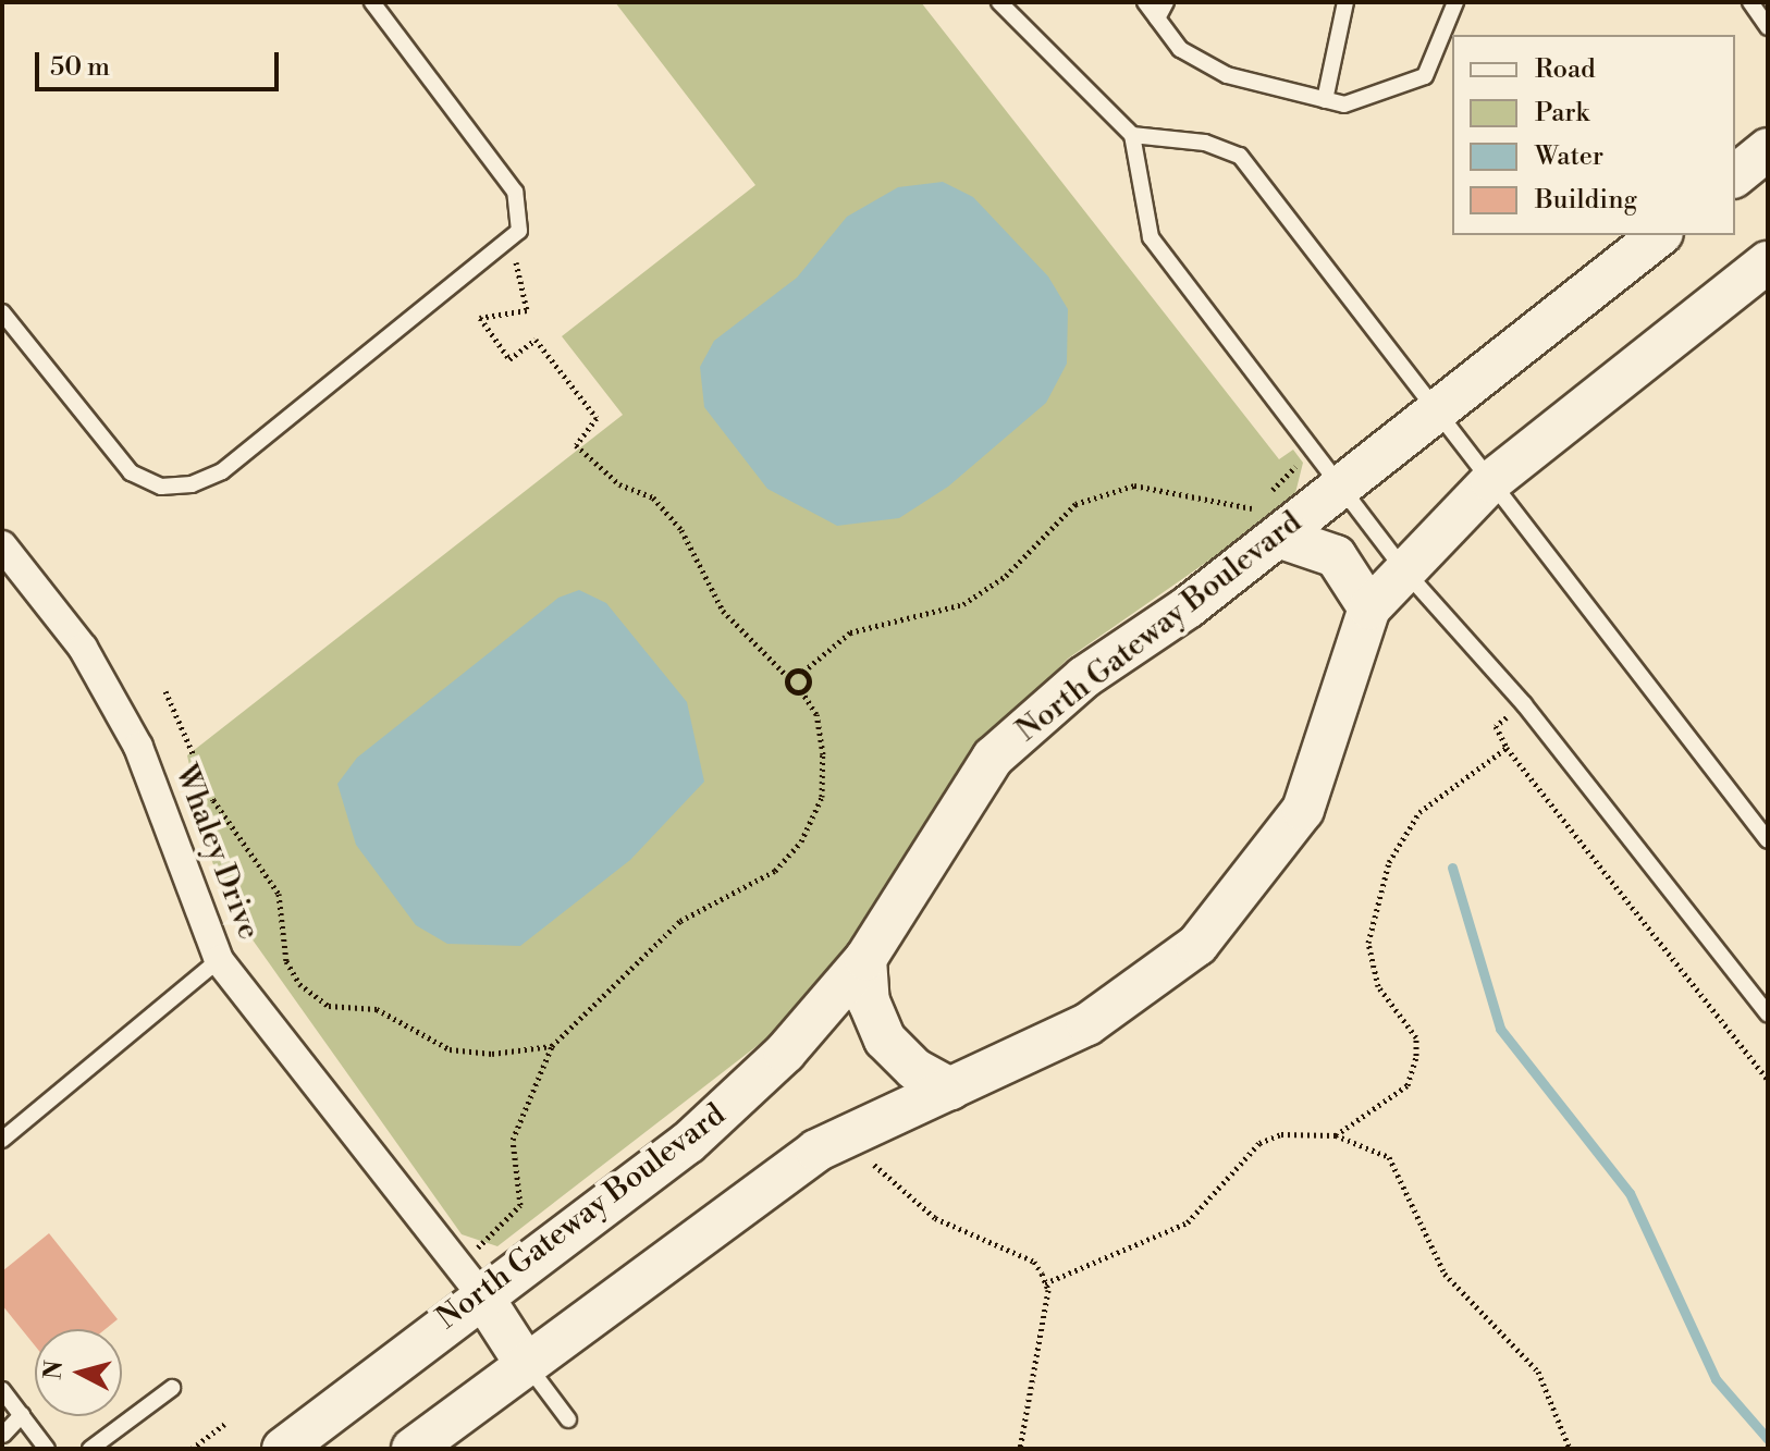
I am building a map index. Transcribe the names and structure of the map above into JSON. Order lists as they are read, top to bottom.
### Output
{
  "streets": {
    "main road": ["North Gateway Boulevard"],
    "street": ["Whaley Drive"]
  },
  "crossings": [
    ["North Gateway Boulevard", "Whaley Drive"]
  ],
  "legend": [
    "Road",
    "Park",
    "Water",
    "Building"
  ],
  "scale_bar": "50 m",
  "north": "left"
}
